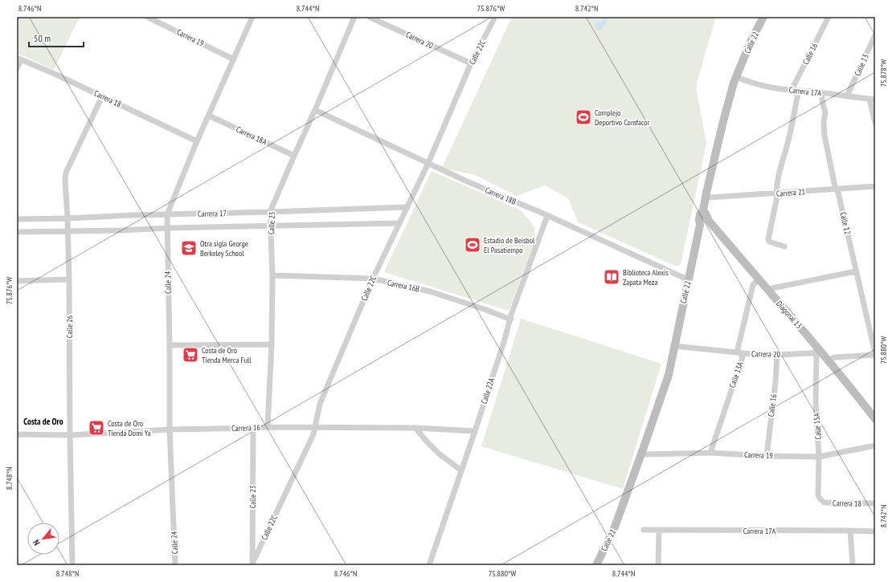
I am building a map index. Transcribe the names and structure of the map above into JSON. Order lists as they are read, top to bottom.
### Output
{
  "streets": {
    "street": [
      "Carrera 19",
      "Carrera 20",
      "Calle 22",
      "Calle 22C",
      "Calle 16",
      "Calle 13",
      "Carrera 17A",
      "Carrera 18",
      "Carrera 18A",
      "Carrera 21",
      "Carrera 18B",
      "Carrera 17",
      "Calle 23",
      "Calle 12",
      "Calle 24",
      "Carrera 16B",
      "Diagonal 13",
      "Calle 26",
      "Calle 13A",
      "Calle 22A",
      "Calle 15A",
      "Carrera 16"
    ]
  },
  "crossings": [
    ["Carrera 19", "Calle 22"],
    ["Carrera 19", "Calle 16"],
    ["Carrera 19", "Calle 24"],
    ["Carrera 19", "Calle 13A"],
    ["Carrera 19", "Calle 15A"],
    ["Carrera 20", "Calle 22"],
    ["Carrera 20", "Calle 22C"],
    ["Carrera 20", "Calle 16"],
    ["Carrera 20", "Diagonal 13"],
    ["Carrera 20", "Calle 13A"],
    ["Carrera 20", "Calle 15A"],
    ["Calle 22", "Carrera 17A"],
    ["Calle 22", "Carrera 21"],
    ["Calle 22", "Carrera 18B"],
    ["Calle 22", "Diagonal 13"],
    ["Calle 22C", "Carrera 18B"],
    ["Calle 22C", "Carrera 17"],
    ["Calle 22C", "Calle 23"],
    ["Calle 22C", "Carrera 16B"],
    ["Calle 22C", "Carrera 16"],
    ["Calle 16", "Carrera 17A"],
    ["Calle 13", "Carrera 17A"],
    ["Carrera 17A", "Calle 12"],
    ["Carrera 18", "Calle 24"],
    ["Carrera 18", "Calle 26"],
    ["Carrera 18", "Calle 15A"],
    ["Carrera 18A", "Calle 23"],
    ["Carrera 18A", "Calle 24"],
    ["Carrera 21", "Calle 12"],
    ["Carrera 18B", "Calle 23"],
    ["Carrera 18B", "Calle 22A"],
    ["Carrera 17", "Calle 23"],
    ["Carrera 17", "Calle 24"],
    ["Carrera 17", "Calle 26"],
    ["Calle 23", "Carrera 16B"],
    ["Calle 23", "Carrera 16"],
    ["Calle 24", "Carrera 16"],
    ["Carrera 16B", "Calle 22A"],
    ["Diagonal 13", "Calle 13A"],
    ["Diagonal 13", "Calle 15A"],
    ["Calle 26", "Carrera 16"],
    ["Calle 22A", "Carrera 16"]
  ],
  "districts": ["Costa de Oro"],
  "places": {
    "sports": ["Complejo Deportivo Comfacor", "Estadio de Beisbol El Pasatiempo"],
    "school or university": ["Otra sigla George Berkeley School"],
    "library": ["Biblioteca Alexis Zapata Meza"],
    "supermarket": ["Costa de Oro Tienda Merca Full", "Costa de Oro Tienda Domi Ya"]
  },
  "scale_bar": "50 m",
  "north": "bottom left",
  "coordinates": [
    "8.746°N",
    "8.744°N",
    "75.876°W",
    "8.742°N",
    "75.878°W",
    "75.880°W",
    "8.748°N"
  ]
}
